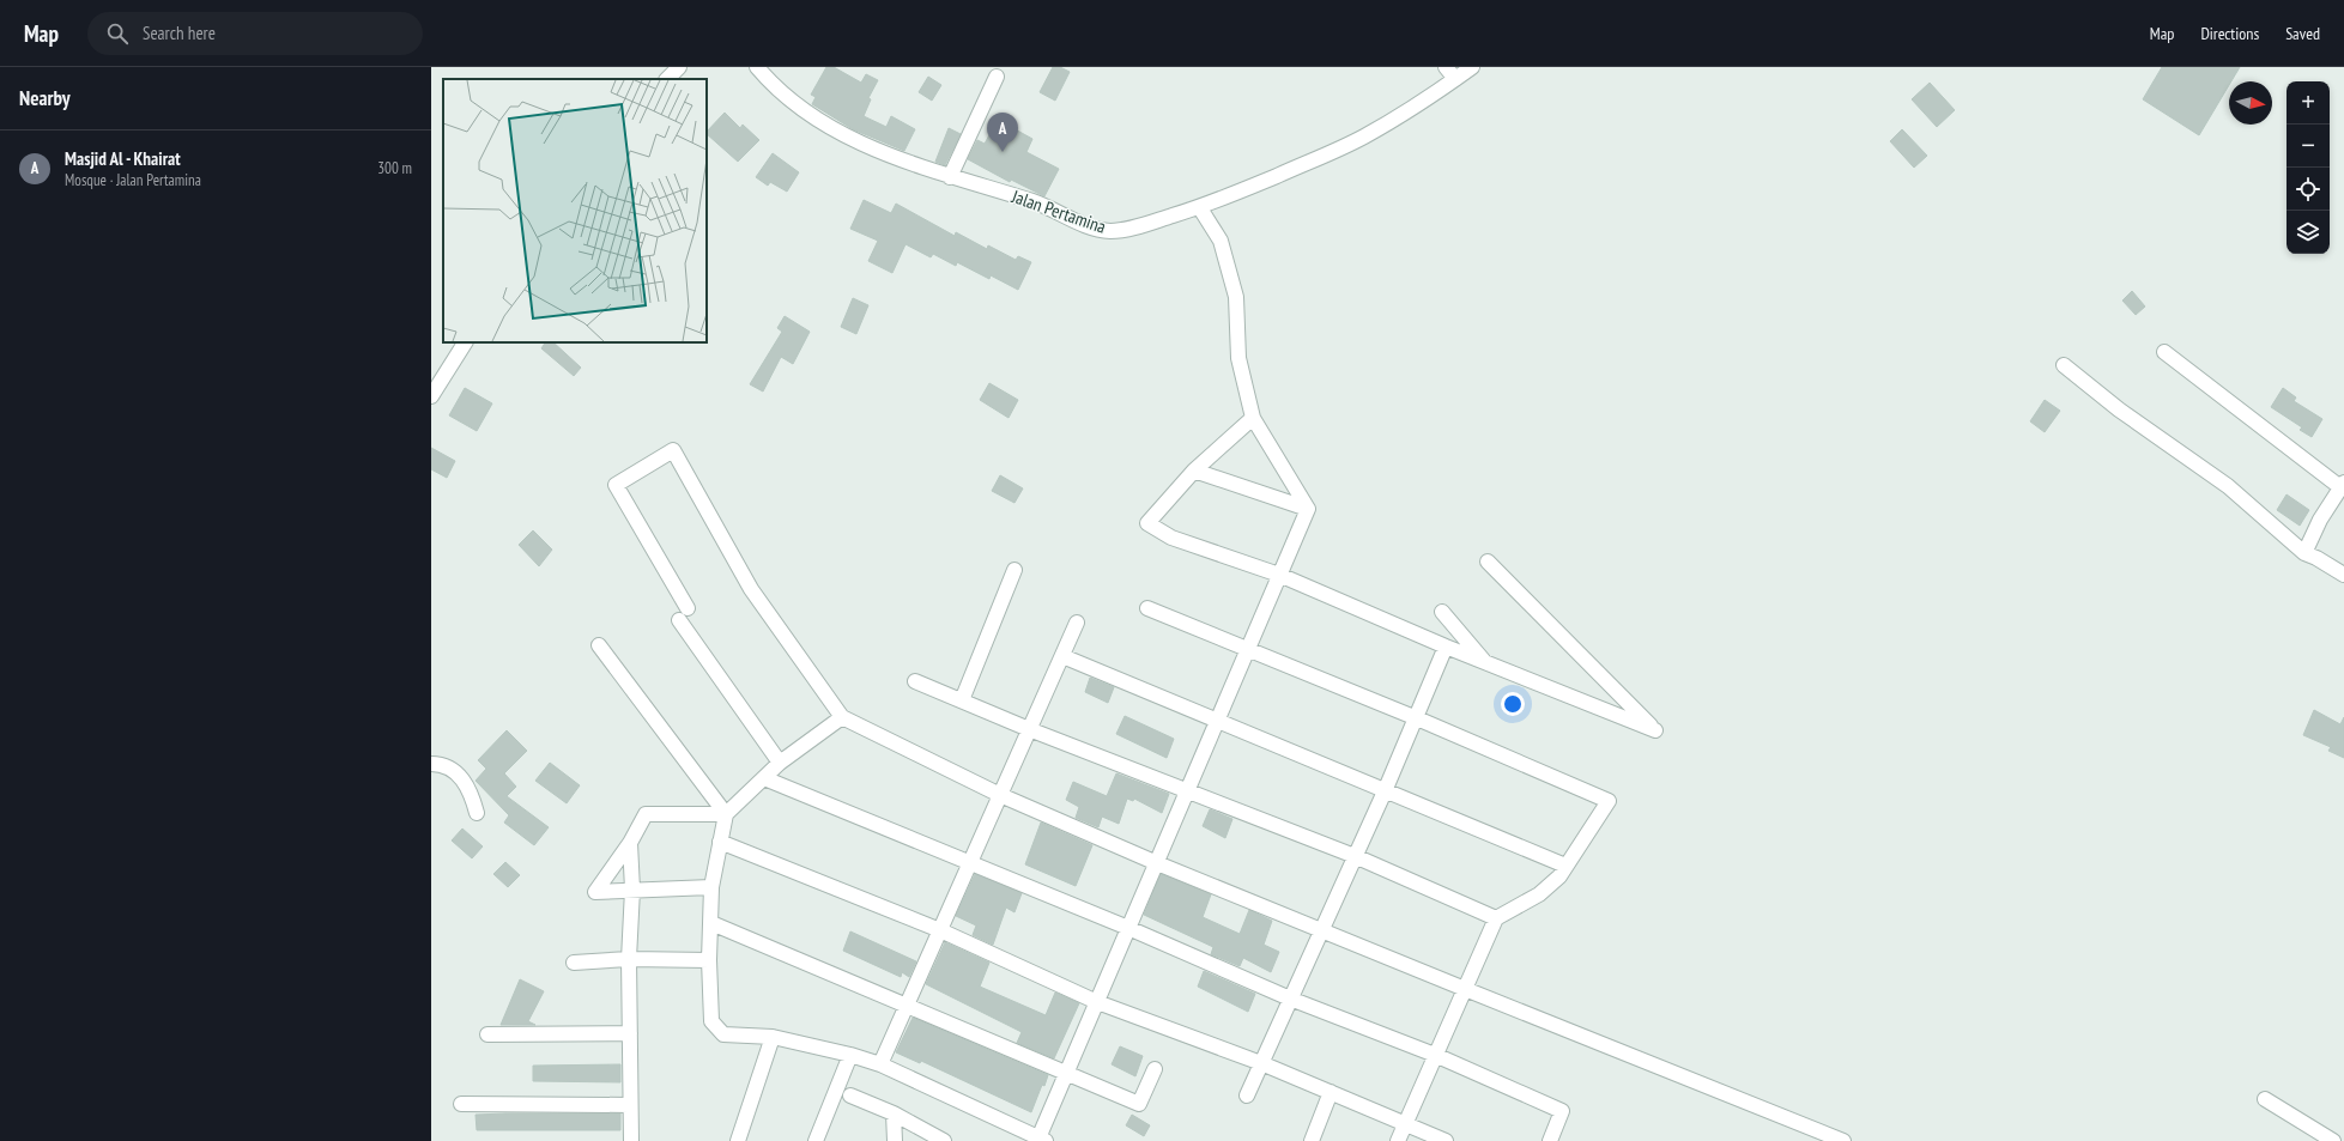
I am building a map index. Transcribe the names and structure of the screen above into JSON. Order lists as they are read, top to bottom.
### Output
{
  "streets": {
    "street": ["Jalan Pertamina"]
  },
  "north": "right",
  "page": {
    "header": "Map",
    "search": "Search here",
    "nav": ["Map", "Directions", "Saved"],
    "heading": "Nearby",
    "map_buttons": ["+", "−"],
    "pins": "A",
    "list": [
      {
        "mark": "A",
        "name": "Masjid Al - Khairat",
        "note": "Mosque · Jalan Pertamina",
        "value": "300 m"
      }
    ]
  }
}
